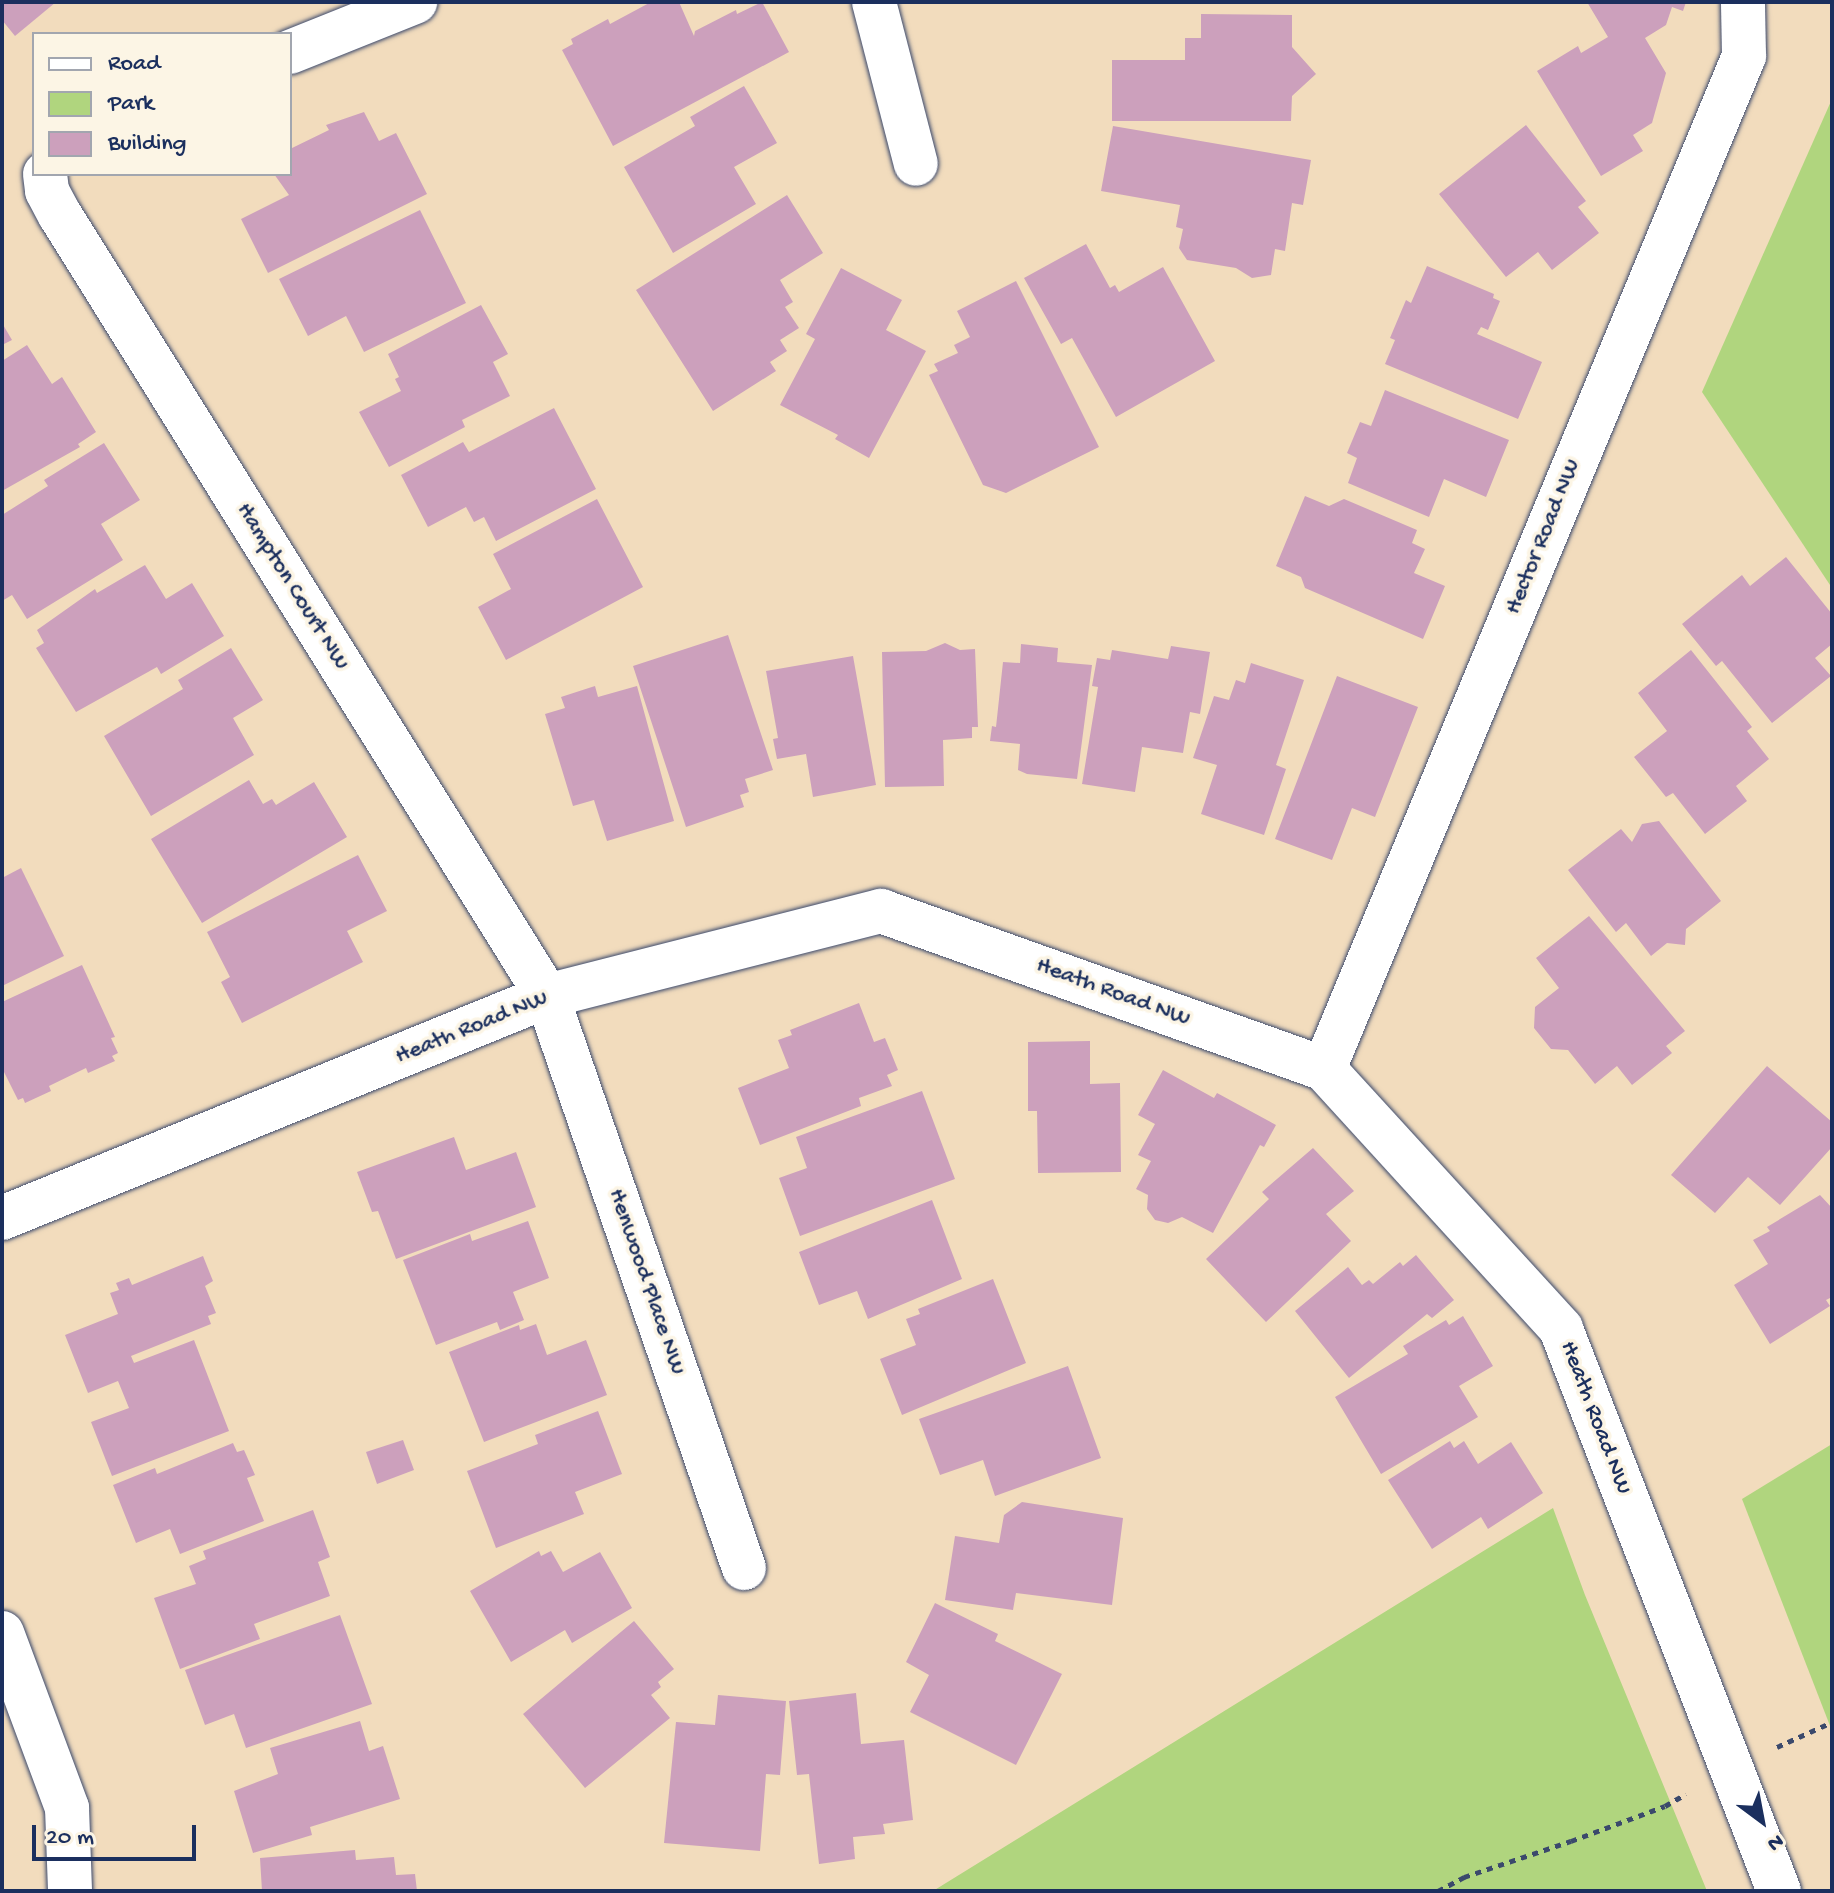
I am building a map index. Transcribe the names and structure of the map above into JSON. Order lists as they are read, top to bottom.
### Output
{
  "streets": {
    "street": [
      "Hector Road NW",
      "Hampton Court NW",
      "Heath Road NW",
      "Henwood Place NW"
    ]
  },
  "crossings": [
    ["Hector Road NW", "Heath Road NW"],
    ["Hampton Court NW", "Heath Road NW"],
    ["Hampton Court NW", "Henwood Place NW"],
    ["Heath Road NW", "Henwood Place NW"]
  ],
  "legend": ["Road", "Park", "Building"],
  "scale_bar": "20 m",
  "north": "bottom right"
}
